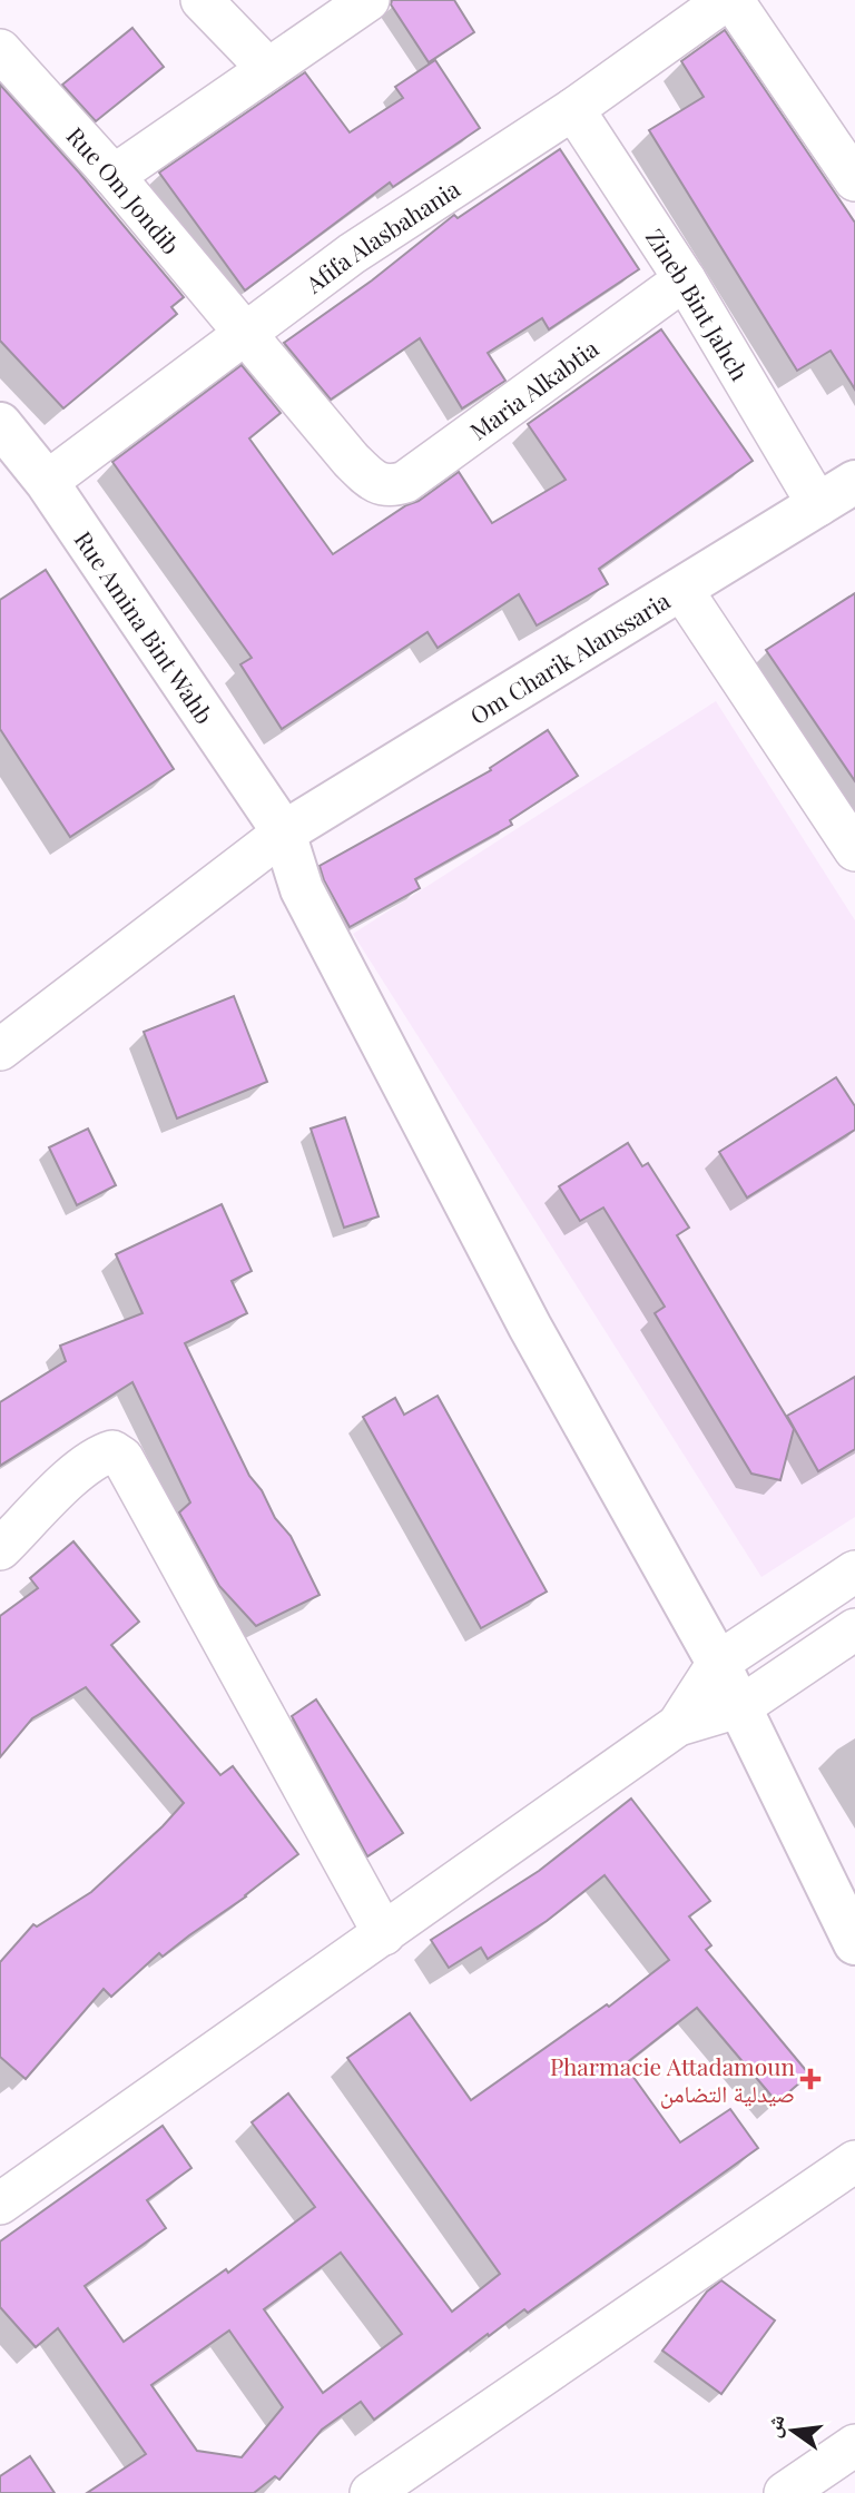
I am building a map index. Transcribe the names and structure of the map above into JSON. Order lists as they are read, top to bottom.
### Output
{
  "streets": {
    "street": [
      "Rue Om Jondib",
      "Afifa Alasbahania",
      "Zineb Bint Jahch",
      "Maria Alkabtia",
      "Rue Amina Bint Wahb",
      "Om Charik Alanssaria"
    ]
  },
  "crossings": [
    ["Rue Om Jondib", "Afifa Alasbahania"],
    ["Rue Om Jondib", "Maria Alkabtia"],
    ["Afifa Alasbahania", "Zineb Bint Jahch"],
    ["Afifa Alasbahania", "Rue Amina Bint Wahb"],
    ["Zineb Bint Jahch", "Maria Alkabtia"],
    ["Zineb Bint Jahch", "Om Charik Alanssaria"],
    ["Rue Amina Bint Wahb", "Om Charik Alanssaria"]
  ],
  "places": {
    "health": ["Pharmacie Attadamoun صيدلية التضامن"]
  },
  "north": "left"
}
